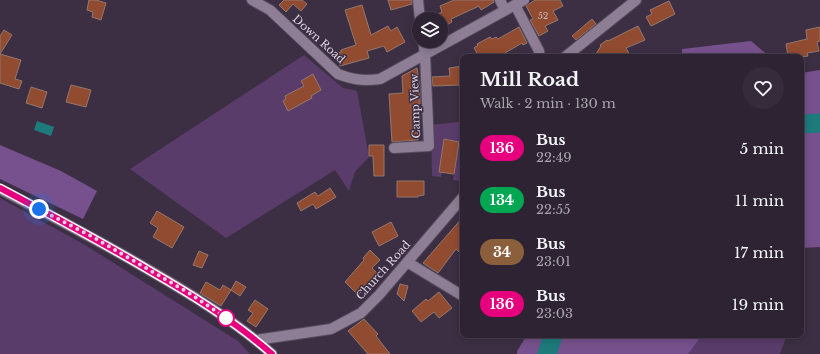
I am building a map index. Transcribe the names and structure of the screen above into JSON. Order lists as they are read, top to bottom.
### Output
{
  "streets": {
    "street": ["Down Road", "Camp View", "Church Road"]
  },
  "crossings": [
    ["Down Road", "Camp View"]
  ],
  "lines": ["bus line 136"],
  "house_numbers": ["52"],
  "page": {
    "heading": ["Mill Road", "Walk · 2 min · 130 m"],
    "list": [
      {
        "mark": "136",
        "name": "Bus",
        "note": "22:49",
        "value": "5 min"
      },
      {
        "mark": "134",
        "name": "Bus",
        "note": "22:55",
        "value": "11 min"
      },
      {
        "mark": "34",
        "name": "Bus",
        "note": "23:01",
        "value": "17 min"
      },
      {
        "mark": "136",
        "name": "Bus",
        "note": "23:03",
        "value": "19 min"
      }
    ]
  }
}
